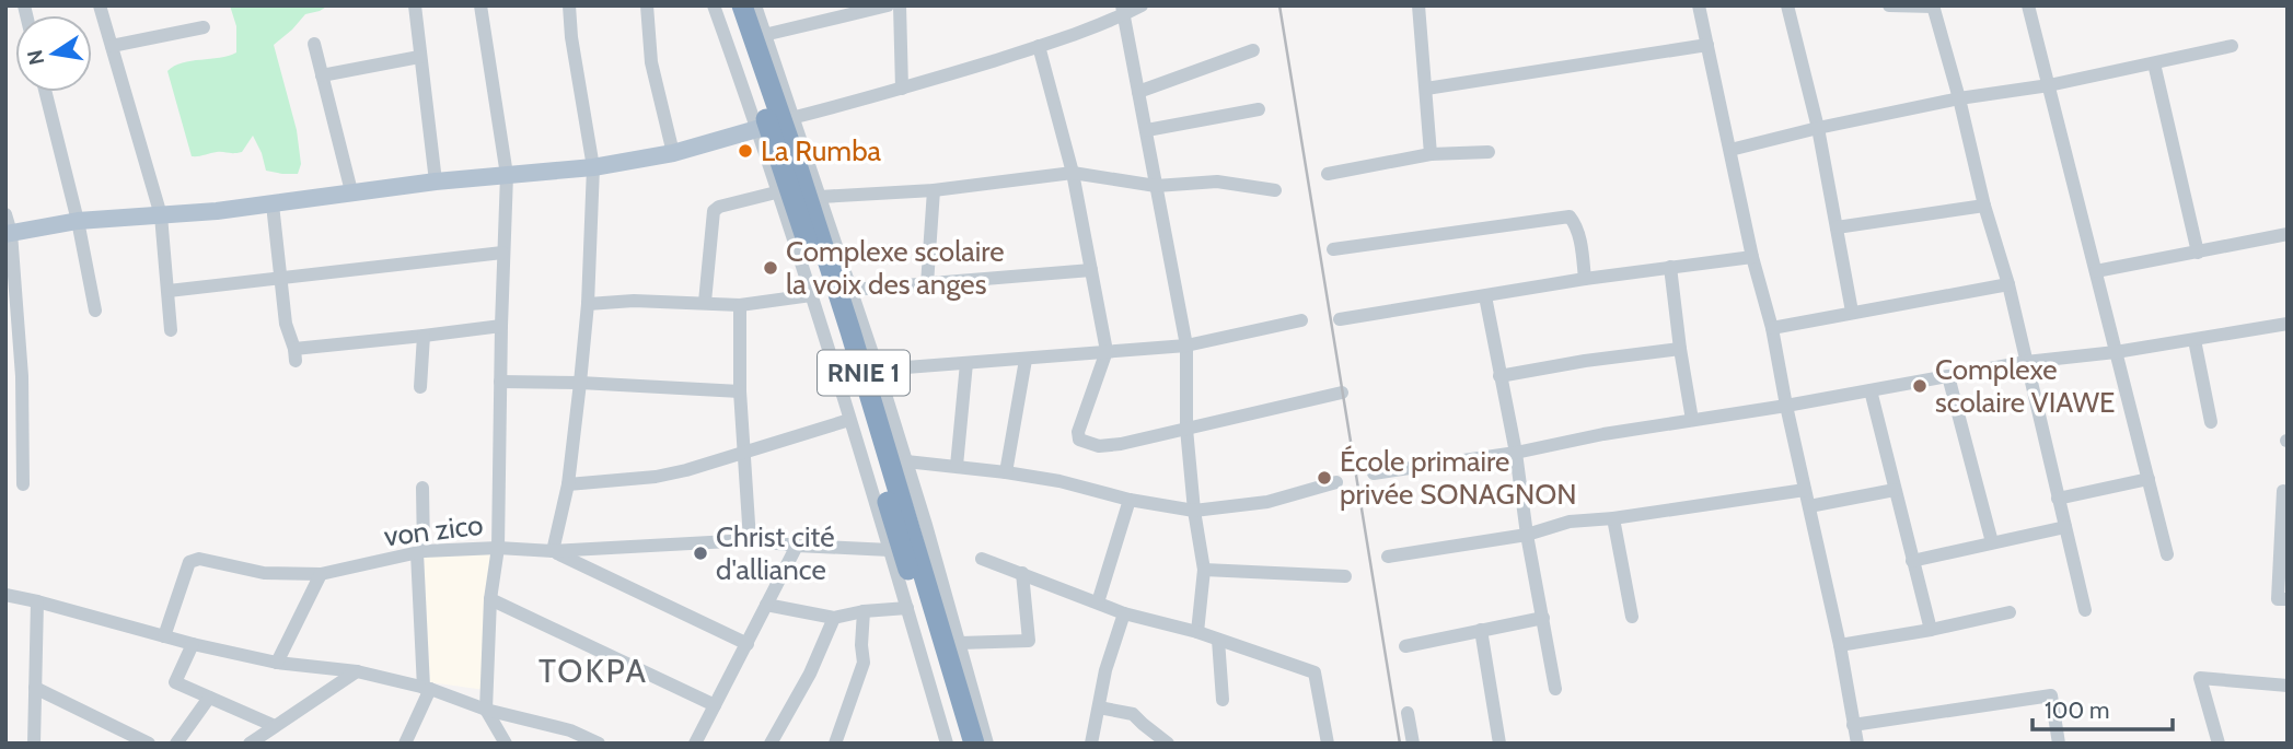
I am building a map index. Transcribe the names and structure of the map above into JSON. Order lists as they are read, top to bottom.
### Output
{
  "streets": {
    "highway": ["RNIE 1"],
    "street": ["von zico"]
  },
  "districts": ["TOKPA"],
  "places": [
    "La Rumba",
    "Complexe scolaire la voix des anges",
    "Complexe scolaire VIAWE",
    "École primaire privée SONAGNON",
    "Christ cité d'alliance"
  ],
  "scale_bar": "100 m",
  "north": "left"
}
